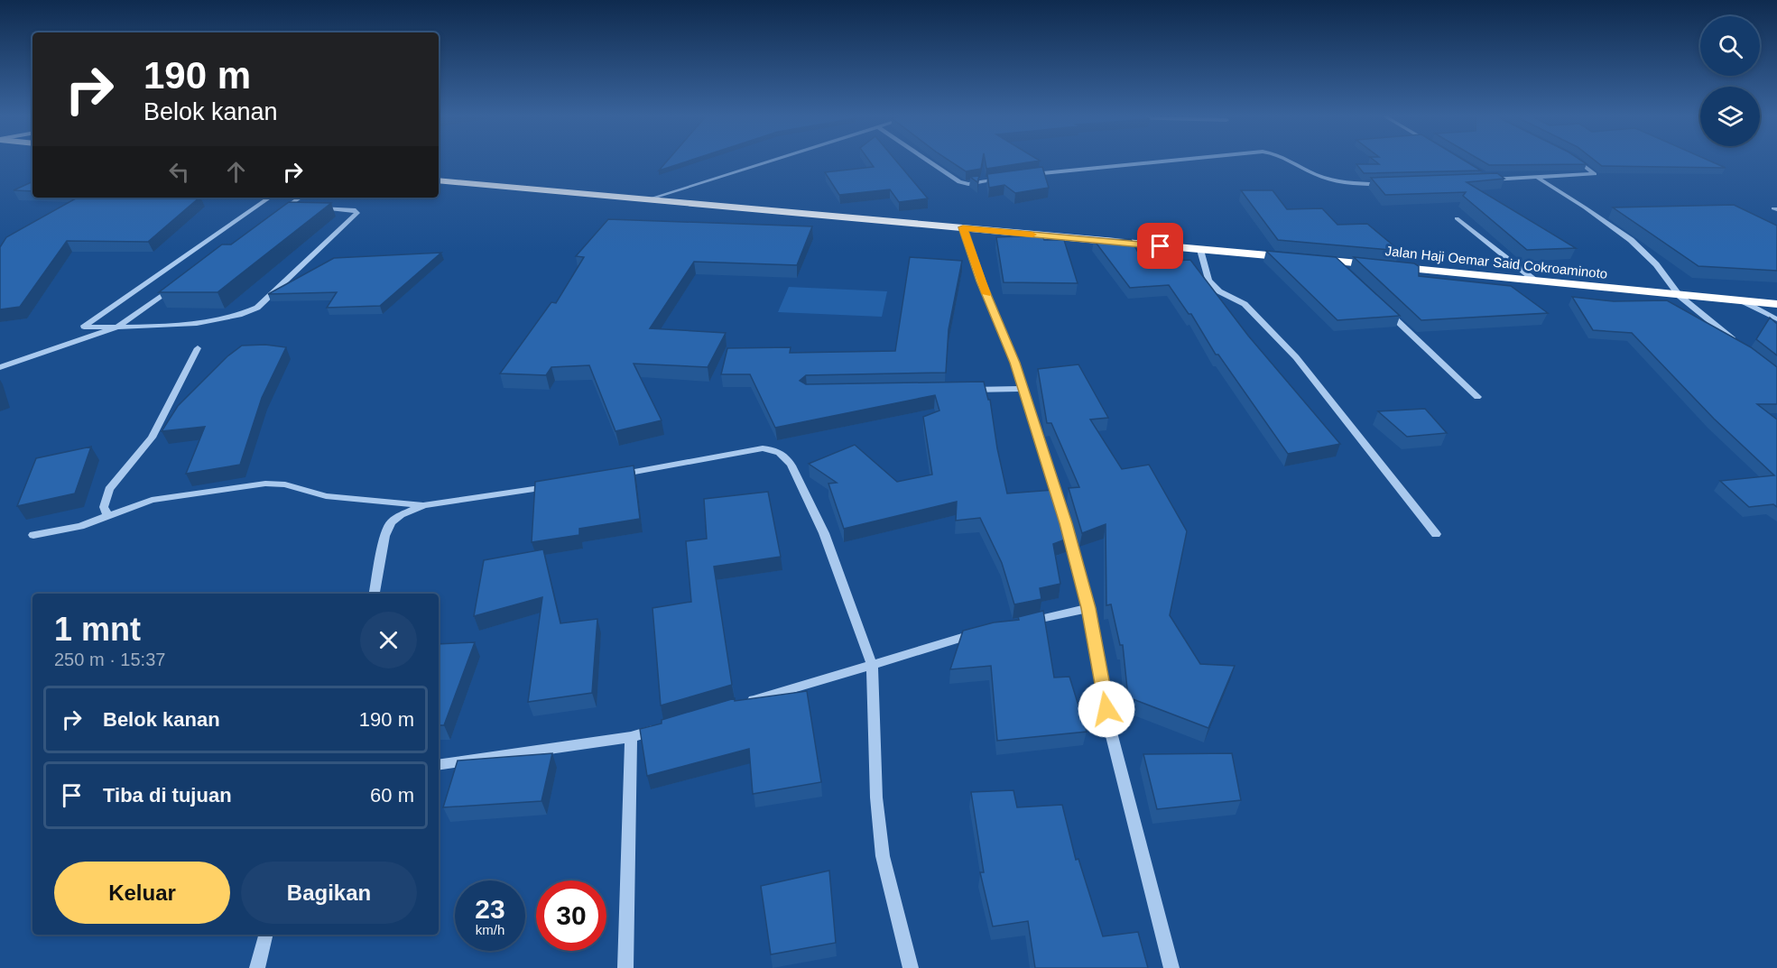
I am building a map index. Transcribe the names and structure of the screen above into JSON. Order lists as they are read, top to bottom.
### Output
{
  "streets": {
    "highway": ["Jalan Haji Oemar Said Cokroaminoto"]
  },
  "page": {
    "turn": ["190 m", "Belok kanan"],
    "heading": ["1 mnt", "250 m · 15:37"],
    "list": [
      {
        "name": "Belok kanan",
        "value": "190 m"
      },
      {
        "name": "Tiba di tujuan",
        "value": "60 m"
      }
    ],
    "buttons": ["Keluar", "Bagikan"],
    "speed": "23 km/h",
    "limit": "30"
  }
}
